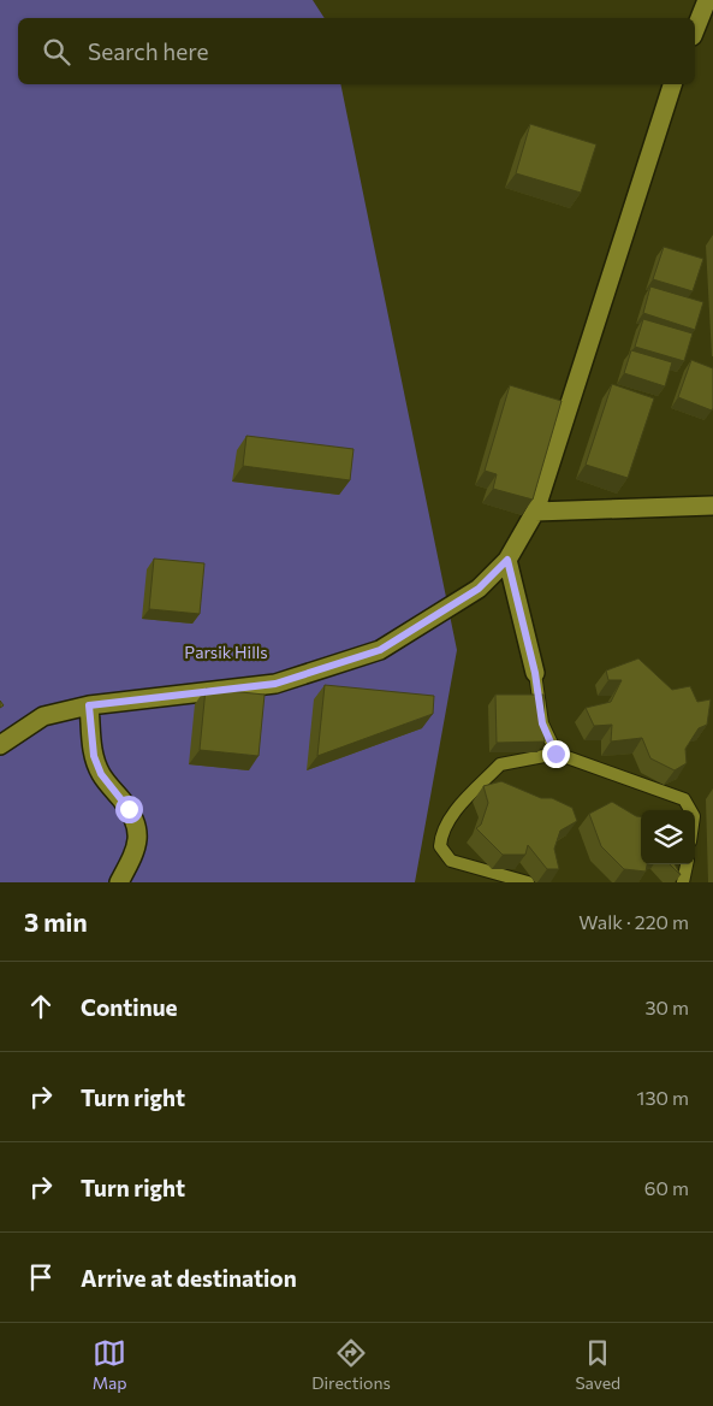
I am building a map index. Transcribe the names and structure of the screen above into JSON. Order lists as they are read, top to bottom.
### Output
{
  "parks": ["Parsik Hills"],
  "page": {
    "search": "Search here",
    "heading": ["3 min", "Walk · 220 m"],
    "list": [
      ["Continue", "30 m"],
      ["Turn right", "130 m"],
      ["Turn right", "60 m"],
      "Arrive at destination"
    ],
    "nav": ["Map", "Directions", "Saved"]
  }
}
